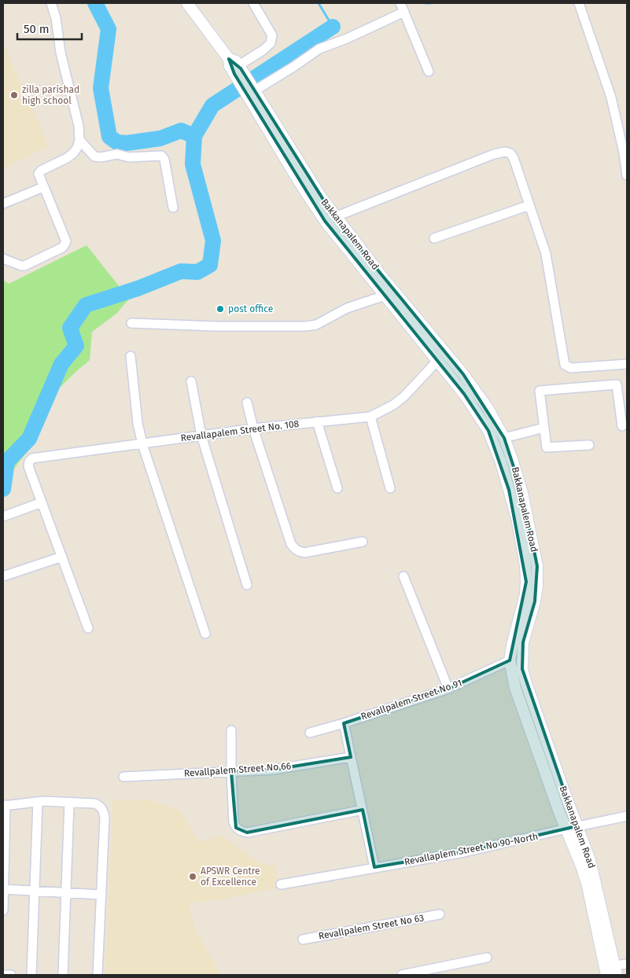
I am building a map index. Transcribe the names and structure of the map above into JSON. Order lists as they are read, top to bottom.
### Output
{
  "streets": {
    "street": [
      "Bakkanapalem Road",
      "Revallapalem Street No. 108",
      "Revallpalem Street No 91",
      "Revallpalem Street No 66",
      "Revallaplem Street No 90-North",
      "Revallpalem Street No 63"
    ]
  },
  "crossings": [
    ["Bakkanapalem Road", "Revallaplem Street No 90-North"]
  ],
  "places": ["zilla parishad high school", "post office", "APSWR Centre of Excellence"],
  "scale_bar": "50 m"
}
